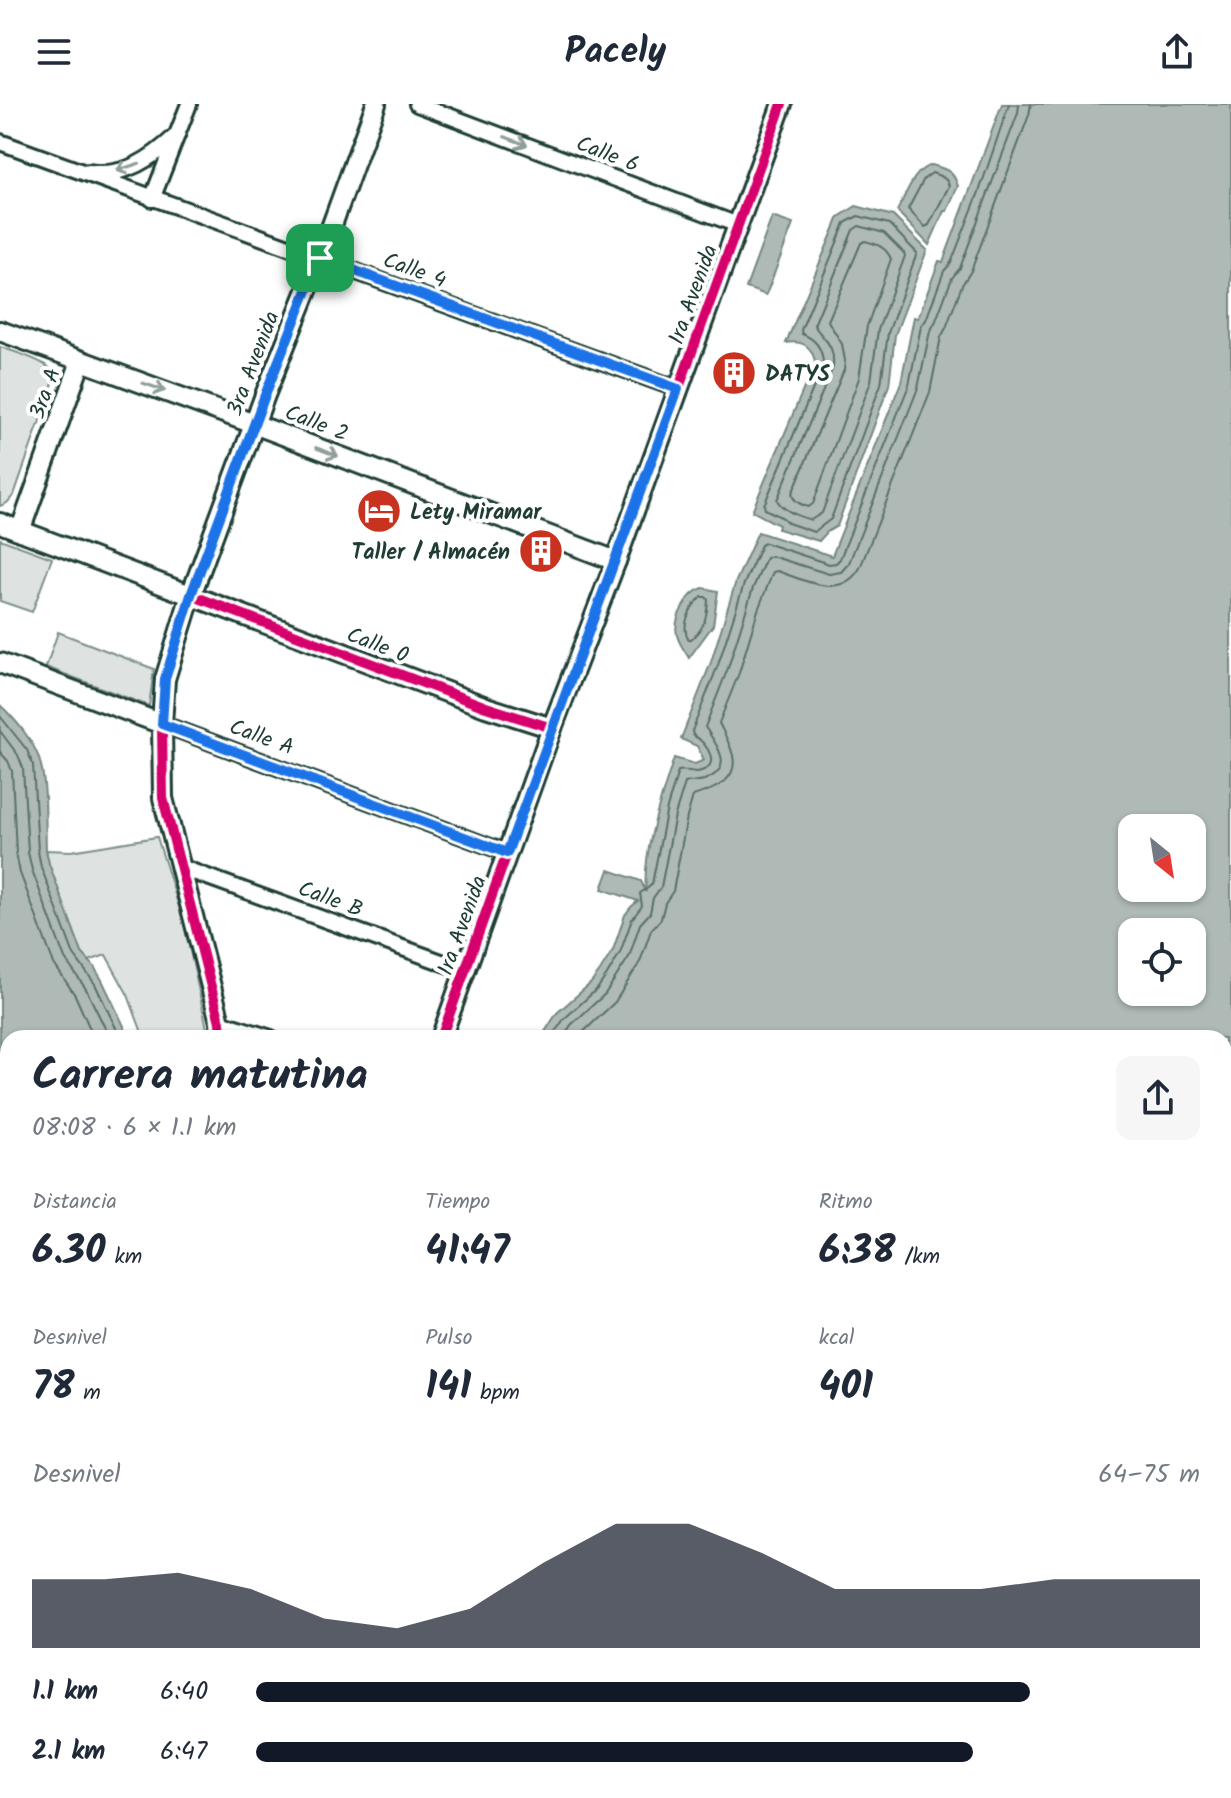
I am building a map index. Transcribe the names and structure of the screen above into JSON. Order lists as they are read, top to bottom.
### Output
{
  "streets": {
    "street": [
      "Calle 6",
      "Calle 4",
      "1ra Avenida",
      "3ra Avenida",
      "3ra A",
      "Calle 2",
      "Calle 0",
      "Calle A",
      "Calle B"
    ]
  },
  "crossings": [
    ["Calle 6", "1ra Avenida"],
    ["Calle 4", "1ra Avenida"],
    ["Calle 4", "3ra Avenida"],
    ["1ra Avenida", "Calle 2"],
    ["1ra Avenida", "Calle 0"],
    ["1ra Avenida", "Calle A"],
    ["1ra Avenida", "Calle B"],
    ["3ra Avenida", "Calle 2"],
    ["3ra Avenida", "Calle 0"],
    ["3ra Avenida", "Calle A"],
    ["3ra Avenida", "Calle B"],
    ["3ra A", "Calle 2"],
    ["3ra A", "Calle 0"]
  ],
  "one_way": ["Calle 6", "Calle 2"],
  "places": {
    "building": ["DATYS", "Taller / Almacén"],
    "hotel": ["Lety Miramar"]
  },
  "north": "bottom right",
  "page": {
    "header": "Pacely",
    "heading": ["Carrera matutina", "08:08 · 6 × 1.1 km"],
    "stats": [
      ["Distancia", "6.30 km"],
      ["Tiempo", "41:47"],
      ["Ritmo", "6:38 /km"],
      ["Desnivel", "78 m"],
      ["Pulso", "141 bpm"],
      ["kcal", "401"]
    ],
    "chart": ["Desnivel", "64–75 m"],
    "list": [
      {
        "name": "1.1 km",
        "note": "6:40"
      },
      {
        "name": "2.1 km",
        "note": "6:47"
      }
    ]
  }
}
